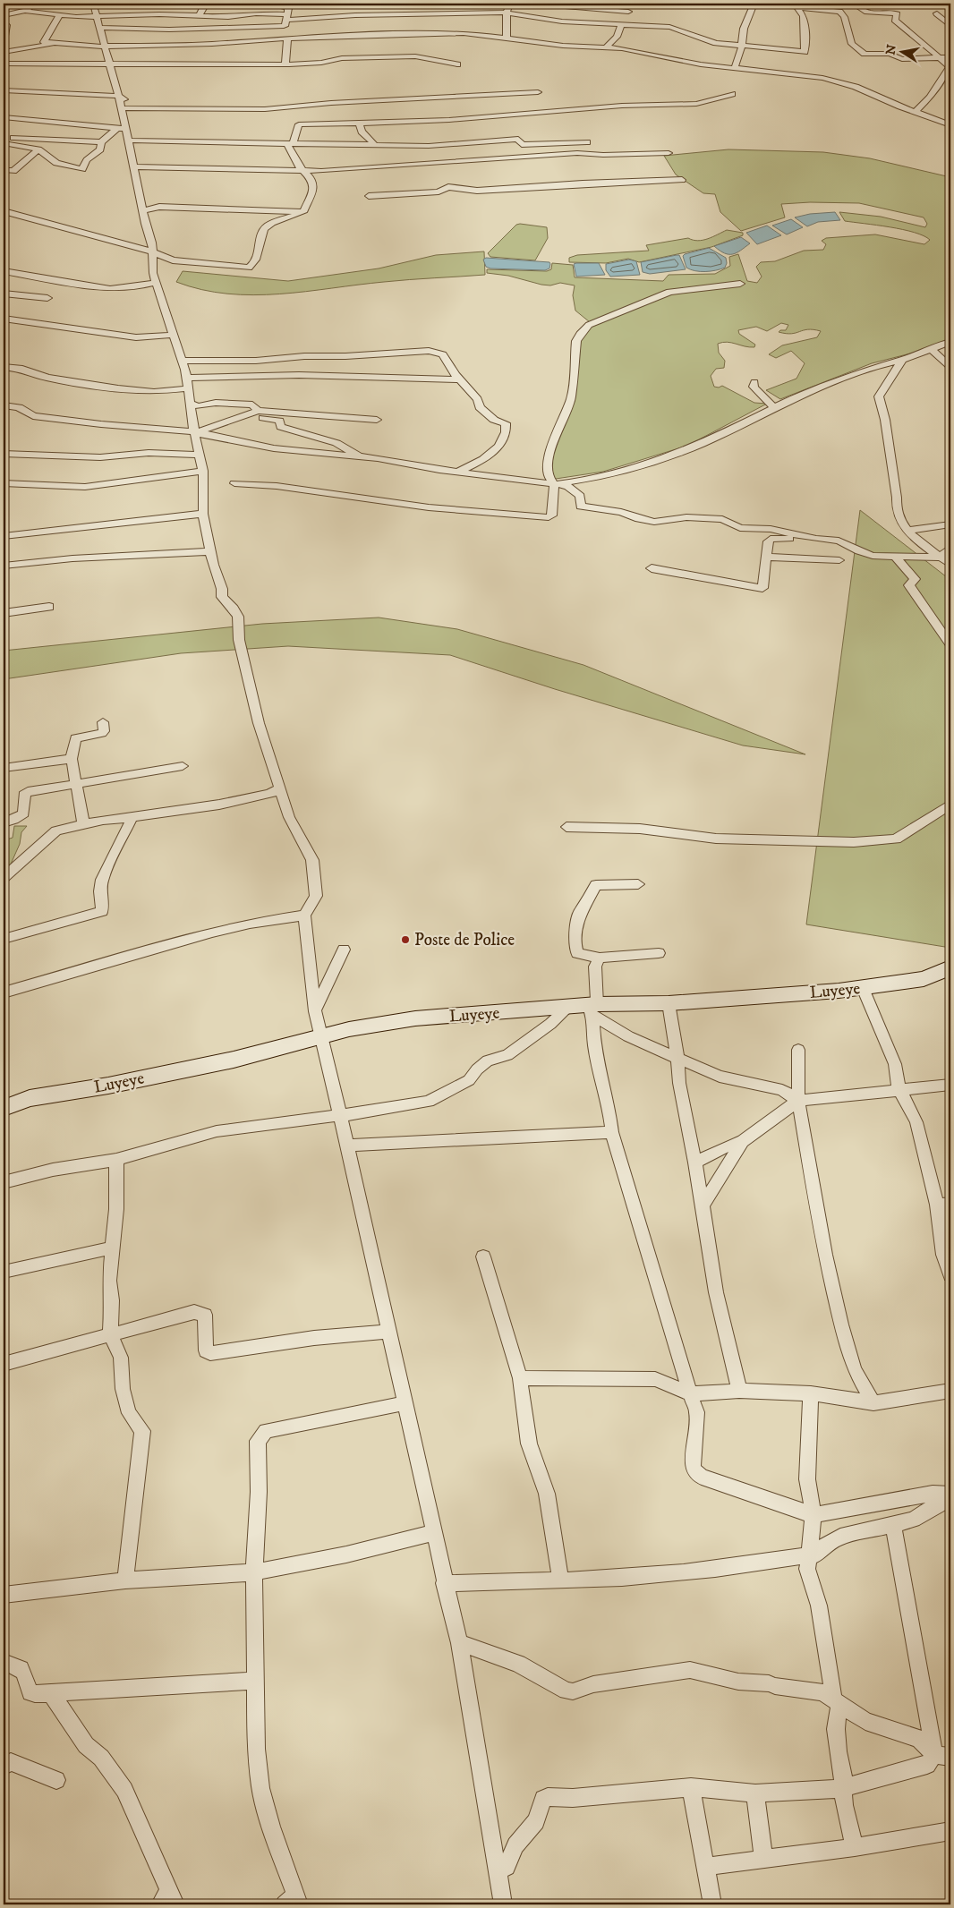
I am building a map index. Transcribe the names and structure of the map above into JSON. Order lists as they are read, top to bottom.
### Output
{
  "streets": {
    "street": ["Luyeye"]
  },
  "places": ["Poste de Police"],
  "north": "left"
}
